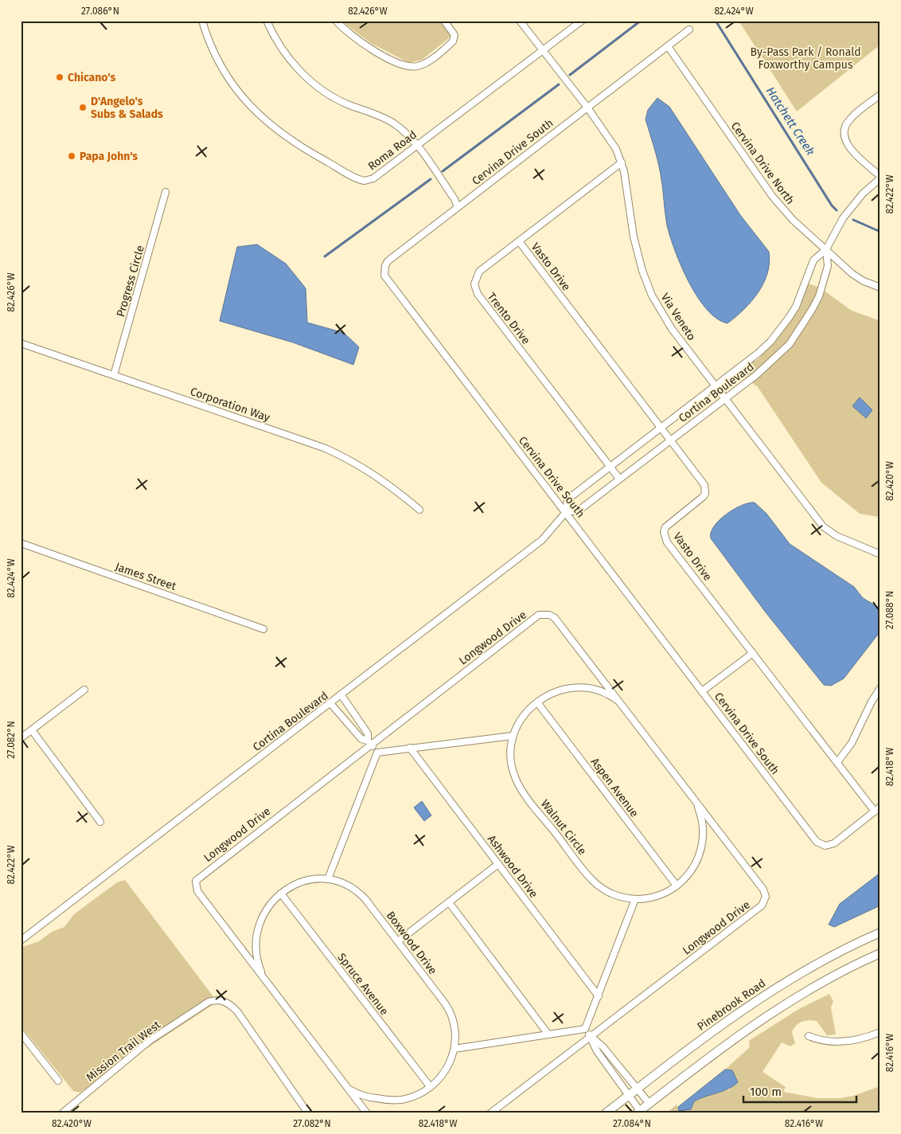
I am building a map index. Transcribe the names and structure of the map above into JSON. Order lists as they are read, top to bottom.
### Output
{
  "streets": {
    "street": [
      "Roma Road",
      "Cervina Drive South",
      "Cervina Drive North",
      "Vasto Drive",
      "Progress Circle",
      "Via Veneto",
      "Trento Drive",
      "Cortina Boulevard",
      "Corporation Way",
      "James Street",
      "Longwood Drive",
      "Aspen Avenue",
      "Walnut Circle",
      "Ashwood Drive",
      "Boxwood Drive",
      "Spruce Avenue",
      "Pinebrook Road",
      "Mission Trail West"
    ]
  },
  "crossings": [
    ["Roma Road", "Via Veneto"],
    ["Cervina Drive South", "Vasto Drive"],
    ["Cervina Drive South", "Via Veneto"],
    ["Cervina Drive South", "Cortina Boulevard"],
    ["Cervina Drive North", "Cortina Boulevard"],
    ["Vasto Drive", "Trento Drive"],
    ["Vasto Drive", "Cortina Boulevard"],
    ["Progress Circle", "Corporation Way"],
    ["Via Veneto", "Trento Drive"],
    ["Via Veneto", "Cortina Boulevard"],
    ["Trento Drive", "Cortina Boulevard"],
    ["Longwood Drive", "Walnut Circle"],
    ["Longwood Drive", "Boxwood Drive"],
    ["Aspen Avenue", "Walnut Circle"],
    ["Boxwood Drive", "Spruce Avenue"]
  ],
  "water": ["Hatchett Creek"],
  "parks": ["By-Pass Park / Ronald Foxworthy Campus"],
  "places": ["Chicano's", "D'Angelo's Subs & Salads", "Papa John's"],
  "scale_bar": "100 m",
  "coordinates": [
    "27.086°N",
    "82.426°W",
    "82.424°W",
    "82.422°W",
    "82.420°W",
    "27.088°N",
    "27.082°N",
    "82.418°W",
    "82.416°W",
    "27.084°N"
  ]
}
